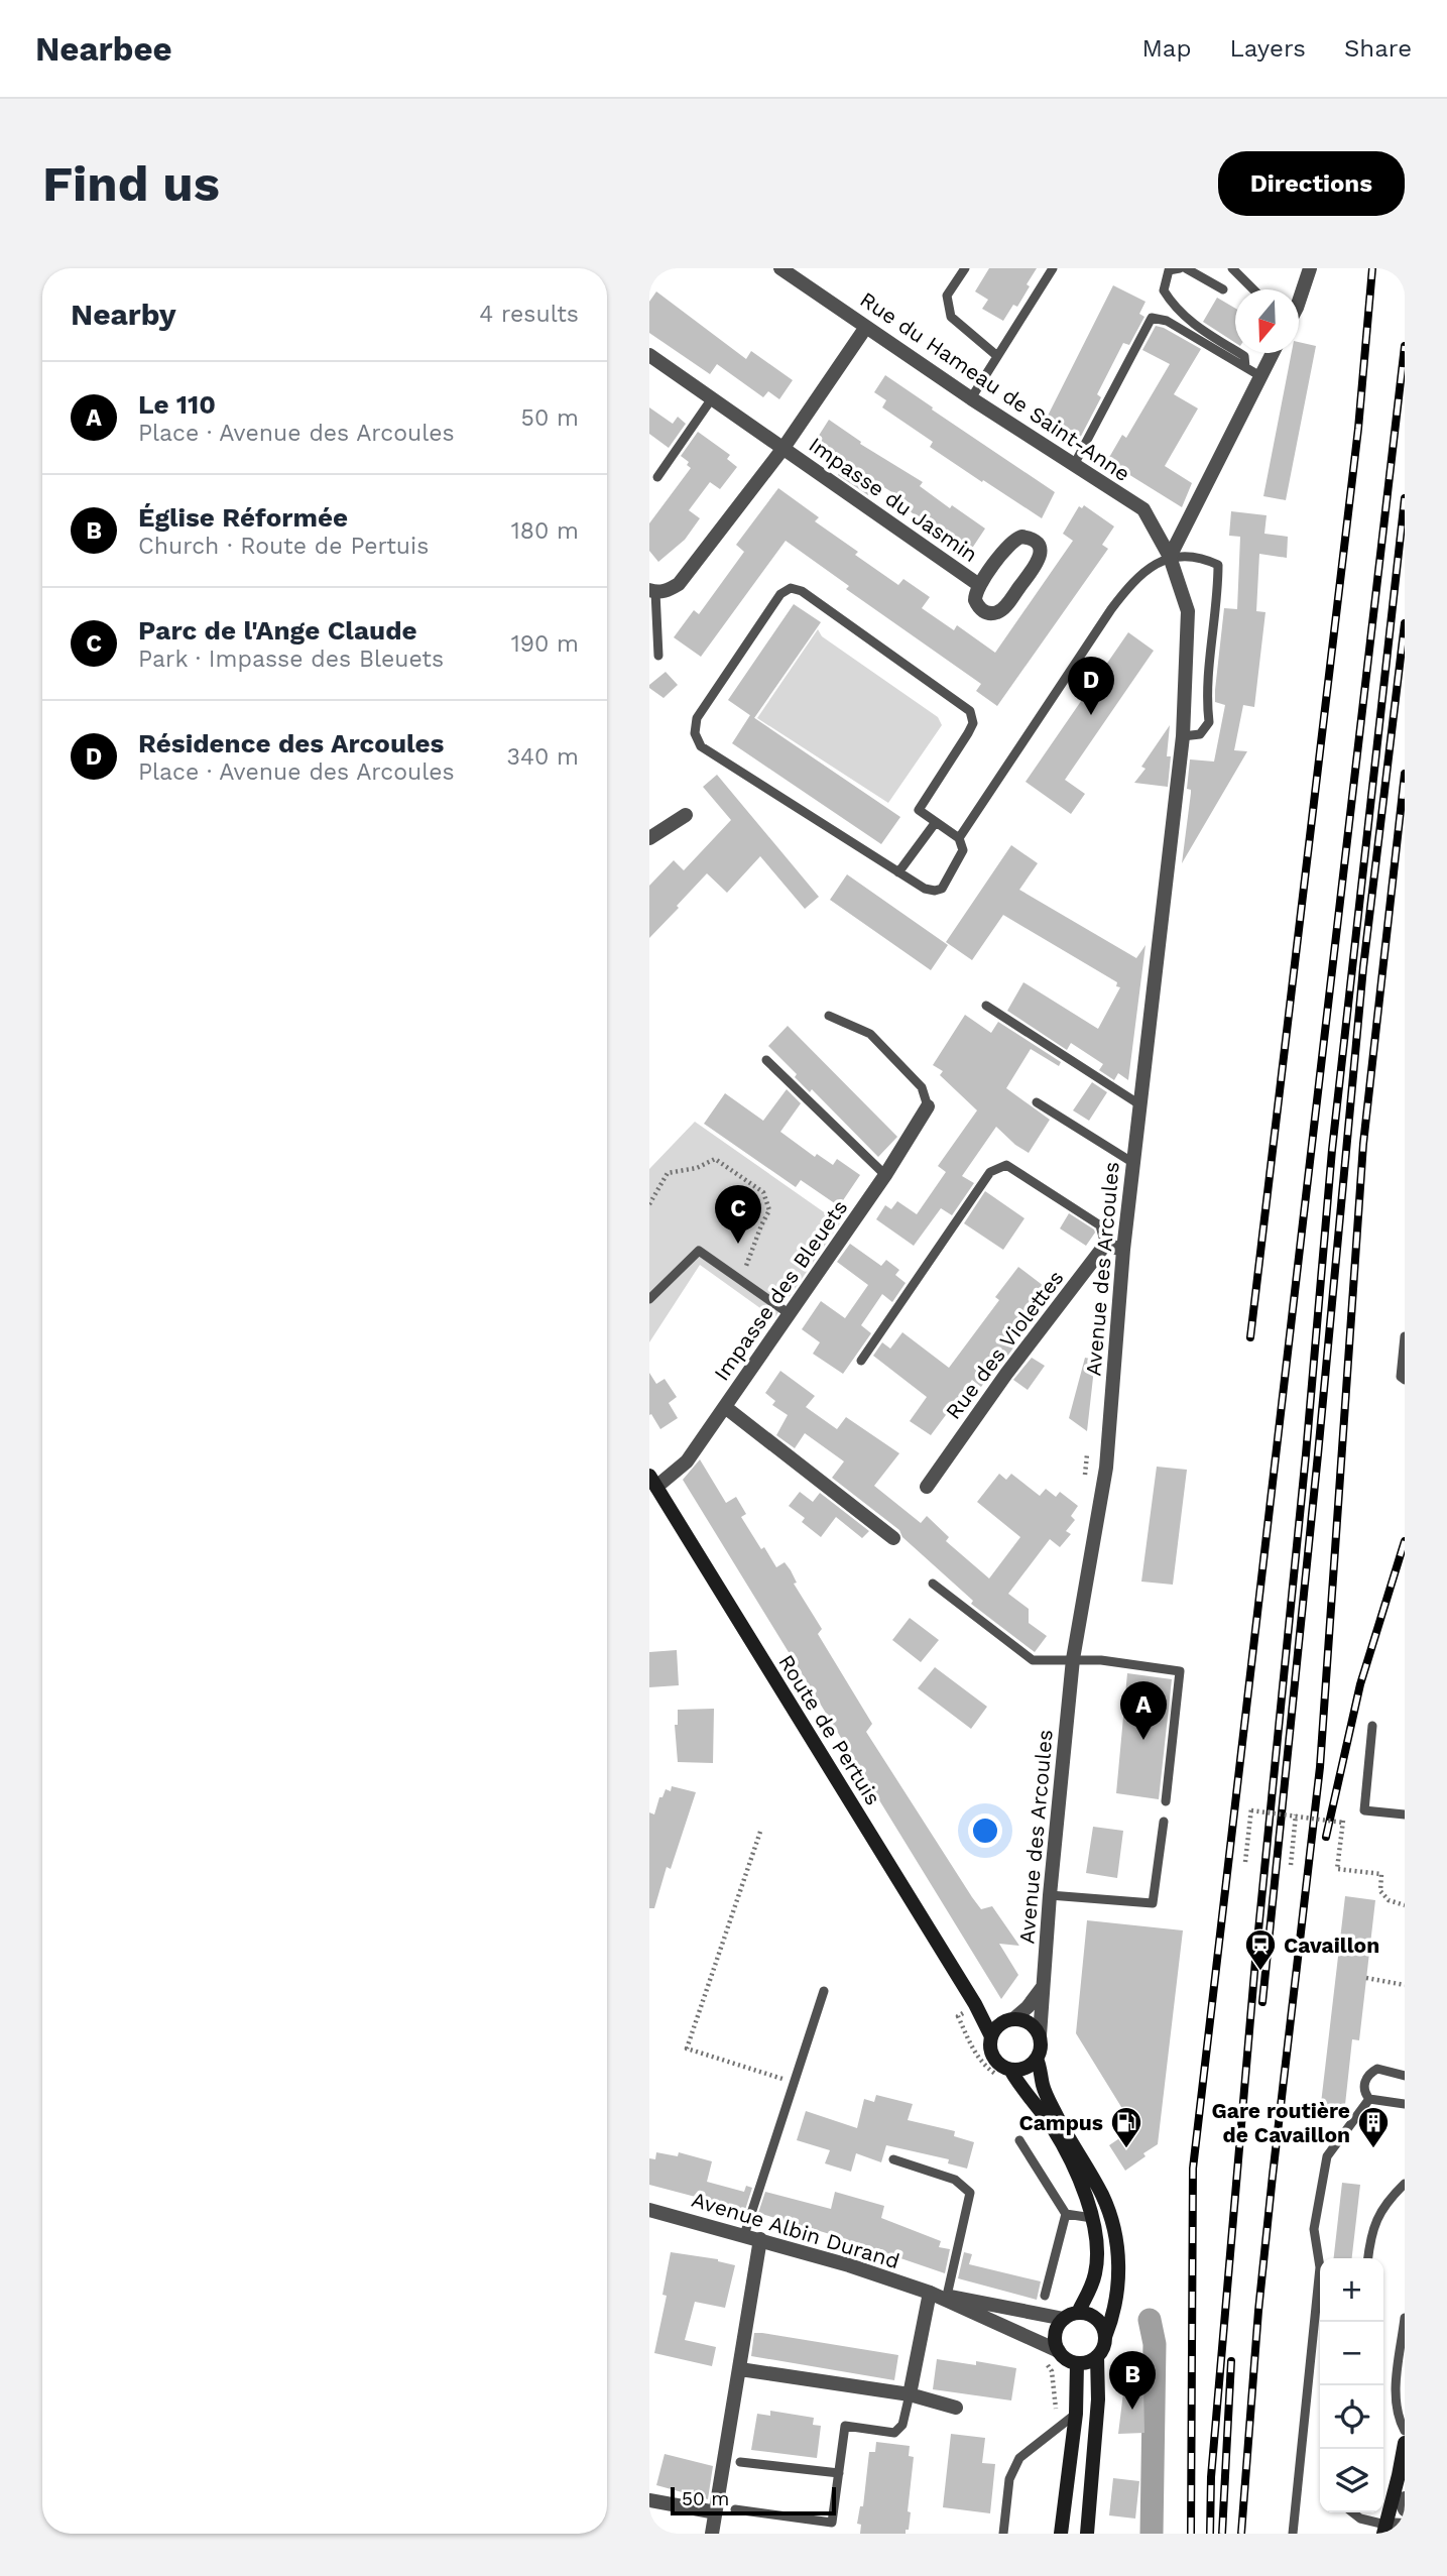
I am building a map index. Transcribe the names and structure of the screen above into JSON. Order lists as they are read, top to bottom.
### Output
{
  "streets": {
    "main road": ["Route de Pertuis"],
    "street": [
      "Rue du Hameau de Saint-Anne",
      "Impasse du Jasmin",
      "Avenue des Arcoules",
      "Impasse des Bleuets",
      "Rue des Violettes",
      "Avenue Albin Durand"
    ]
  },
  "crossings": [
    ["Rue du Hameau de Saint-Anne", "Avenue des Arcoules"],
    ["Avenue des Arcoules", "Route de Pertuis"],
    ["Impasse des Bleuets", "Route de Pertuis"]
  ],
  "places": {
    "station": ["Cavaillon"],
    "fuel station": ["Campus"],
    "building": ["Gare routière de Cavaillon"]
  },
  "scale_bar": "50 m",
  "north": "bottom",
  "page": {
    "header": "Nearbee",
    "nav": ["Map", "Layers", "Share"],
    "buttons": "Directions",
    "title": "Find us",
    "heading": ["Nearby", "4 results"],
    "list": [
      {
        "mark": "A",
        "name": "Le 110",
        "note": "Place · Avenue des Arcoules",
        "value": "50 m"
      },
      {
        "mark": "B",
        "name": "Église Réformée",
        "note": "Church · Route de Pertuis",
        "value": "180 m"
      },
      {
        "mark": "C",
        "name": "Parc de l'Ange Claude",
        "note": "Park · Impasse des Bleuets",
        "value": "190 m"
      },
      {
        "mark": "D",
        "name": "Résidence des Arcoules",
        "note": "Place · Avenue des Arcoules",
        "value": "340 m"
      }
    ],
    "pins": [
      "D",
      "C",
      "A",
      "B"
    ],
    "map_buttons": ["+", "−"],
    "scale": "50 m"
  }
}
